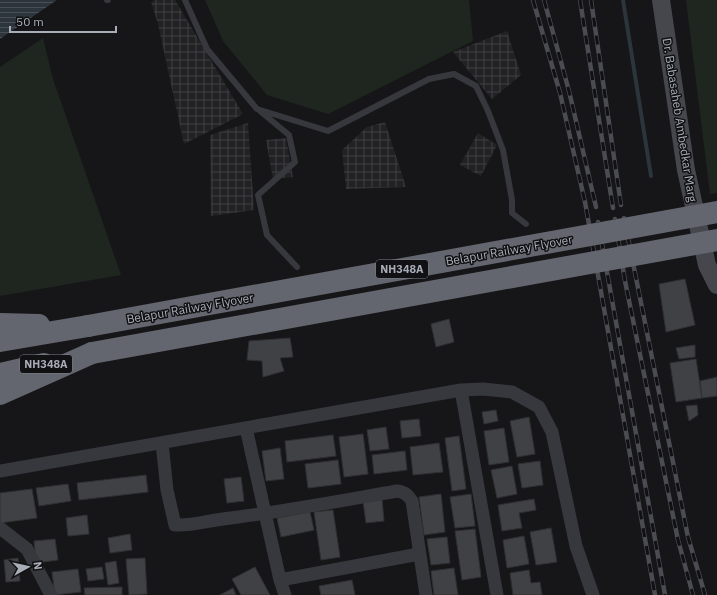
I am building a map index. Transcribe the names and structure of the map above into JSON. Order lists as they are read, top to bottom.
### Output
{
  "streets": {
    "highway": ["Belapur Railway Flyover", "NH348A"],
    "street": ["Dr. Babasaheb Ambedkar Marg"]
  },
  "crossings": [
    ["Belapur Railway Flyover", "NH348A"]
  ],
  "scale_bar": "50 m",
  "north": "right"
}
